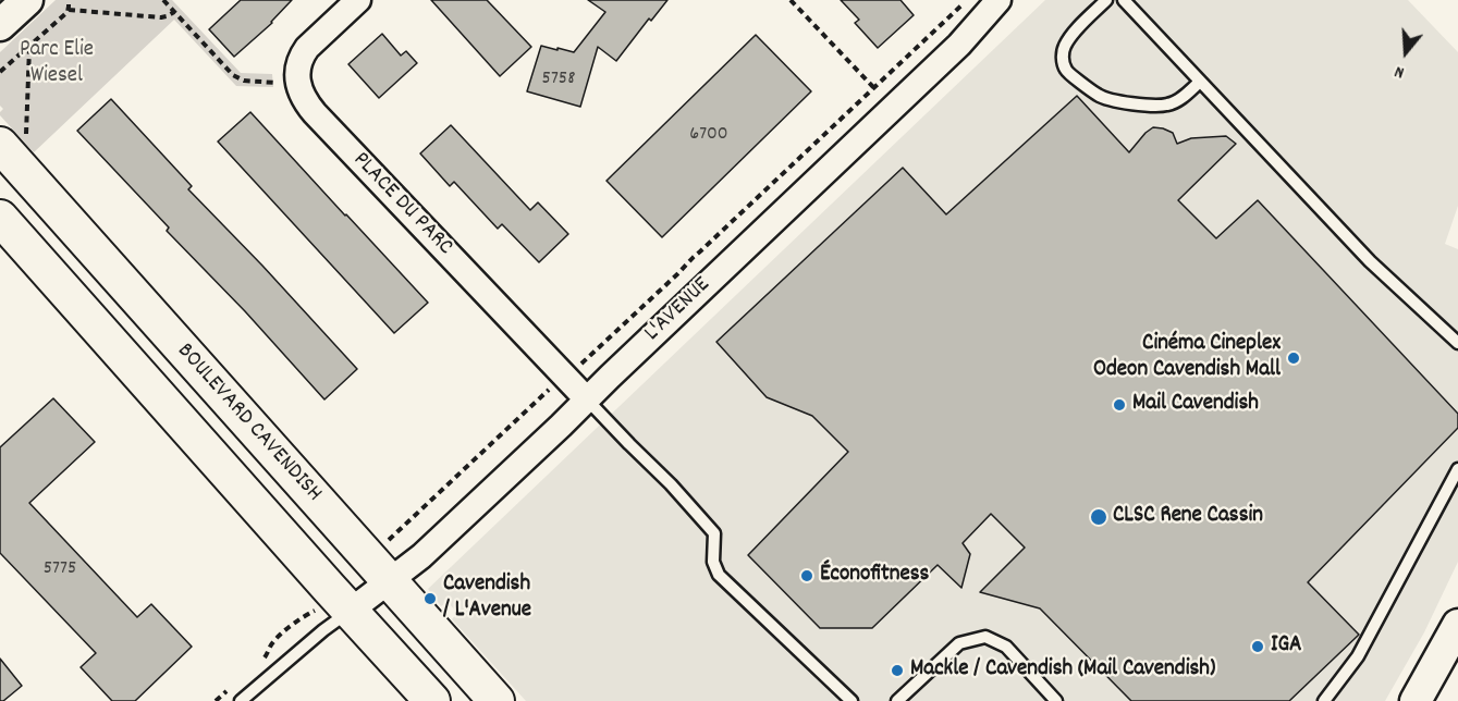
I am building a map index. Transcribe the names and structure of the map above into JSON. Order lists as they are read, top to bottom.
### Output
{
  "streets": {
    "main road": ["BOULEVARD CAVENDISH"],
    "street": ["PLACE DU PARC", "L'AVENUE"]
  },
  "crossings": [
    ["PLACE DU PARC", "L'AVENUE"],
    ["L'AVENUE", "BOULEVARD CAVENDISH"]
  ],
  "parks": ["Parc Elie Wiesel"],
  "places": [
    "Cinéma Cineplex Odeon Cavendish Mall",
    "Mail Cavendish",
    "CLSC Rene Cassin",
    "Éconofitness",
    "Cavendish / L'Avenue",
    "IGA",
    "Mackle / Cavendish (Mail Cavendish)"
  ],
  "house_numbers": ["5758", "6700", "5775"],
  "north": "bottom"
}
